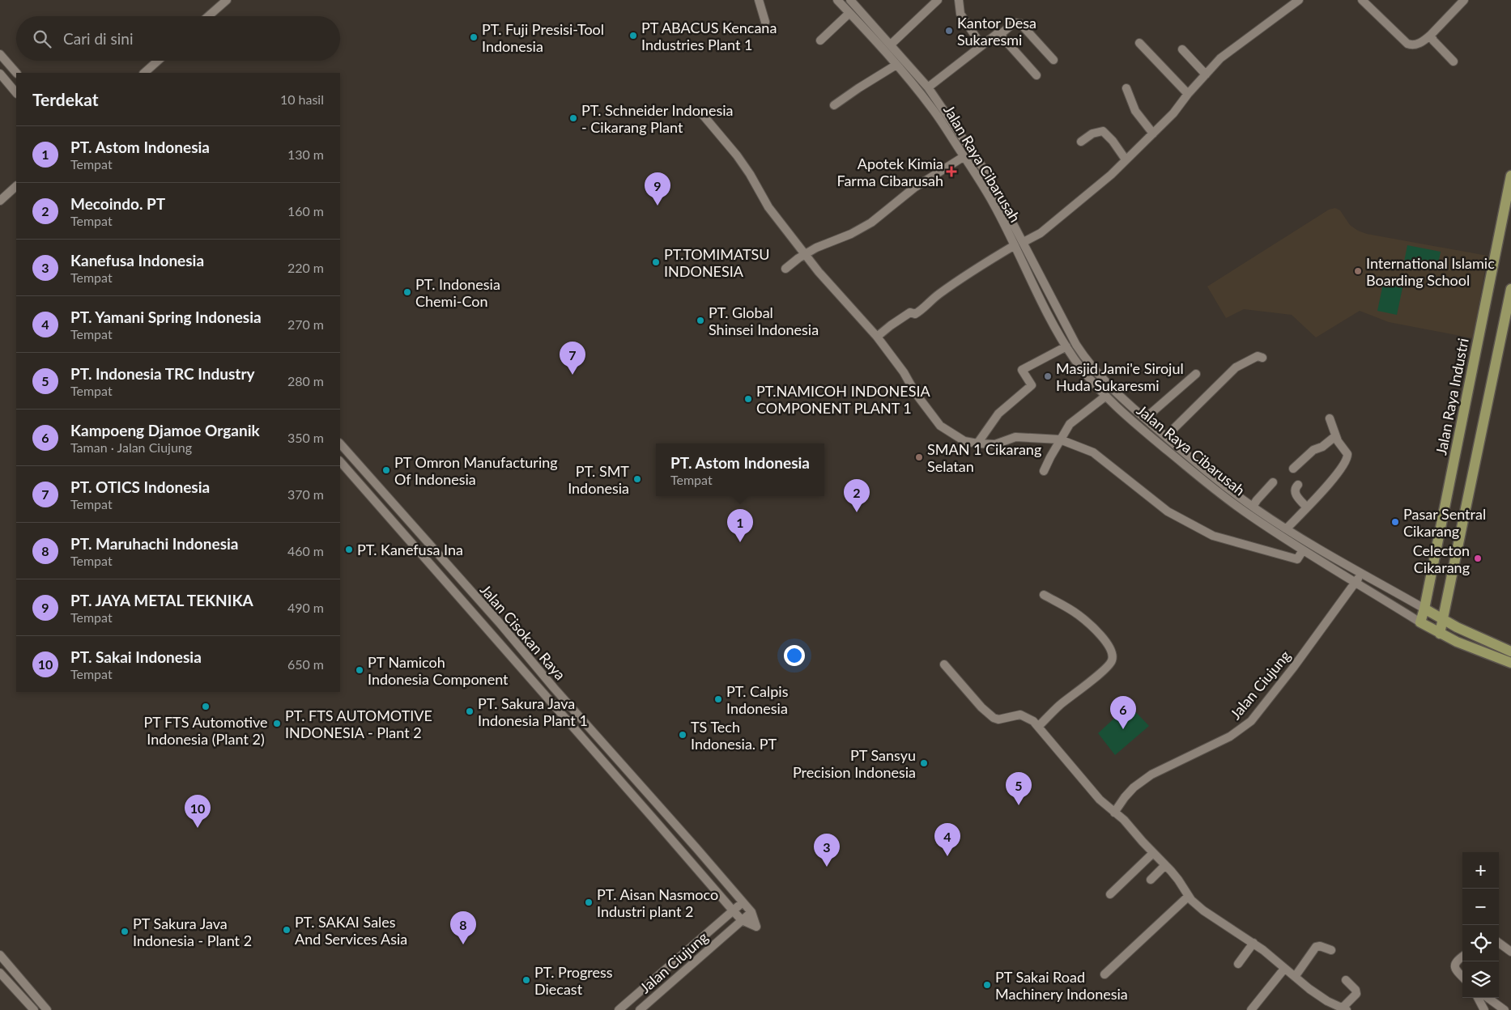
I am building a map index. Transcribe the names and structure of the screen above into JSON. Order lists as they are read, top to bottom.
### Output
{
  "streets": {
    "main road": ["Jalan Raya Cibarusah", "Jalan Raya Industri"],
    "street": ["Jalan Cisokan Raya", "Jalan Ciujung"]
  },
  "crossings": [
    ["Jalan Raya Cibarusah", "Jalan Raya Industri"],
    ["Jalan Raya Cibarusah", "Jalan Ciujung"],
    ["Jalan Cisokan Raya", "Jalan Ciujung"]
  ],
  "places": {
    "other": [
      "Kantor Desa Sukaresmi",
      "PT ABACUS Kencana Industries Plant 1",
      "PT. Fuji Presisi-Tool Indonesia",
      "PT. Schneider Indonesia - Cikarang Plant",
      "PT.TOMIMATSU INDONESIA",
      "International Islamic Boarding School",
      "PT. Indonesia Chemi-Con",
      "PT. Global Shinsei Indonesia",
      "Masjid Jami'e Sirojul Huda Sukaresmi",
      "PT.NAMICOH INDONESIA COMPONENT PLANT 1",
      "SMAN 1 Cikarang Selatan",
      "PT Omron Manufacturing Of Indonesia",
      "PT. SMT Indonesia",
      "Pasar Sentral Cikarang",
      "PT. Kanefusa Ina",
      "Celecton Cikarang",
      "PT Namicoh Indonesia Component",
      "PT. Calpis Indonesia",
      "PT FTS Automotive Indonesia (Plant 2)",
      "PT. Sakura Java Indonesia Plant 1",
      "PT. FTS AUTOMOTIVE INDONESIA - Plant 2",
      "TS Tech Indonesia. PT",
      "PT Sansyu Precision Indonesia",
      "PT. Aisan Nasmoco Industri plant 2",
      "PT. SAKAI Sales And Services Asia",
      "PT Sakura Java Indonesia - Plant 2",
      "PT. Progress Diecast",
      "PT Sakai Road Machinery Indonesia"
    ],
    "health": ["Apotek Kimia Farma Cibarusah"]
  },
  "page": {
    "search": "Cari di sini",
    "heading": ["Terdekat", "10 hasil"],
    "list": [
      {
        "mark": "1",
        "name": "PT. Astom Indonesia",
        "note": "Tempat",
        "value": "130 m"
      },
      {
        "mark": "2",
        "name": "Mecoindo. PT",
        "note": "Tempat",
        "value": "160 m"
      },
      {
        "mark": "3",
        "name": "Kanefusa Indonesia",
        "note": "Tempat",
        "value": "220 m"
      },
      {
        "mark": "4",
        "name": "PT. Yamani Spring Indonesia",
        "note": "Tempat",
        "value": "270 m"
      },
      {
        "mark": "5",
        "name": "PT. Indonesia TRC Industry",
        "note": "Tempat",
        "value": "280 m"
      },
      {
        "mark": "6",
        "name": "Kampoeng Djamoe Organik",
        "note": "Taman · Jalan Ciujung",
        "value": "350 m"
      },
      {
        "mark": "7",
        "name": "PT. OTICS Indonesia",
        "note": "Tempat",
        "value": "370 m"
      },
      {
        "mark": "8",
        "name": "PT. Maruhachi Indonesia",
        "note": "Tempat",
        "value": "460 m"
      },
      {
        "mark": "9",
        "name": "PT. JAYA METAL TEKNIKA",
        "note": "Tempat",
        "value": "490 m"
      },
      {
        "mark": "10",
        "name": "PT. Sakai Indonesia",
        "note": "Tempat",
        "value": "650 m"
      }
    ],
    "pins": [
      "9",
      "7",
      "2",
      "1",
      "6",
      "5",
      "10",
      "4",
      "3",
      "8"
    ],
    "popup": ["PT. Astom Indonesia", "Tempat"],
    "map_buttons": ["+", "−"]
  }
}
